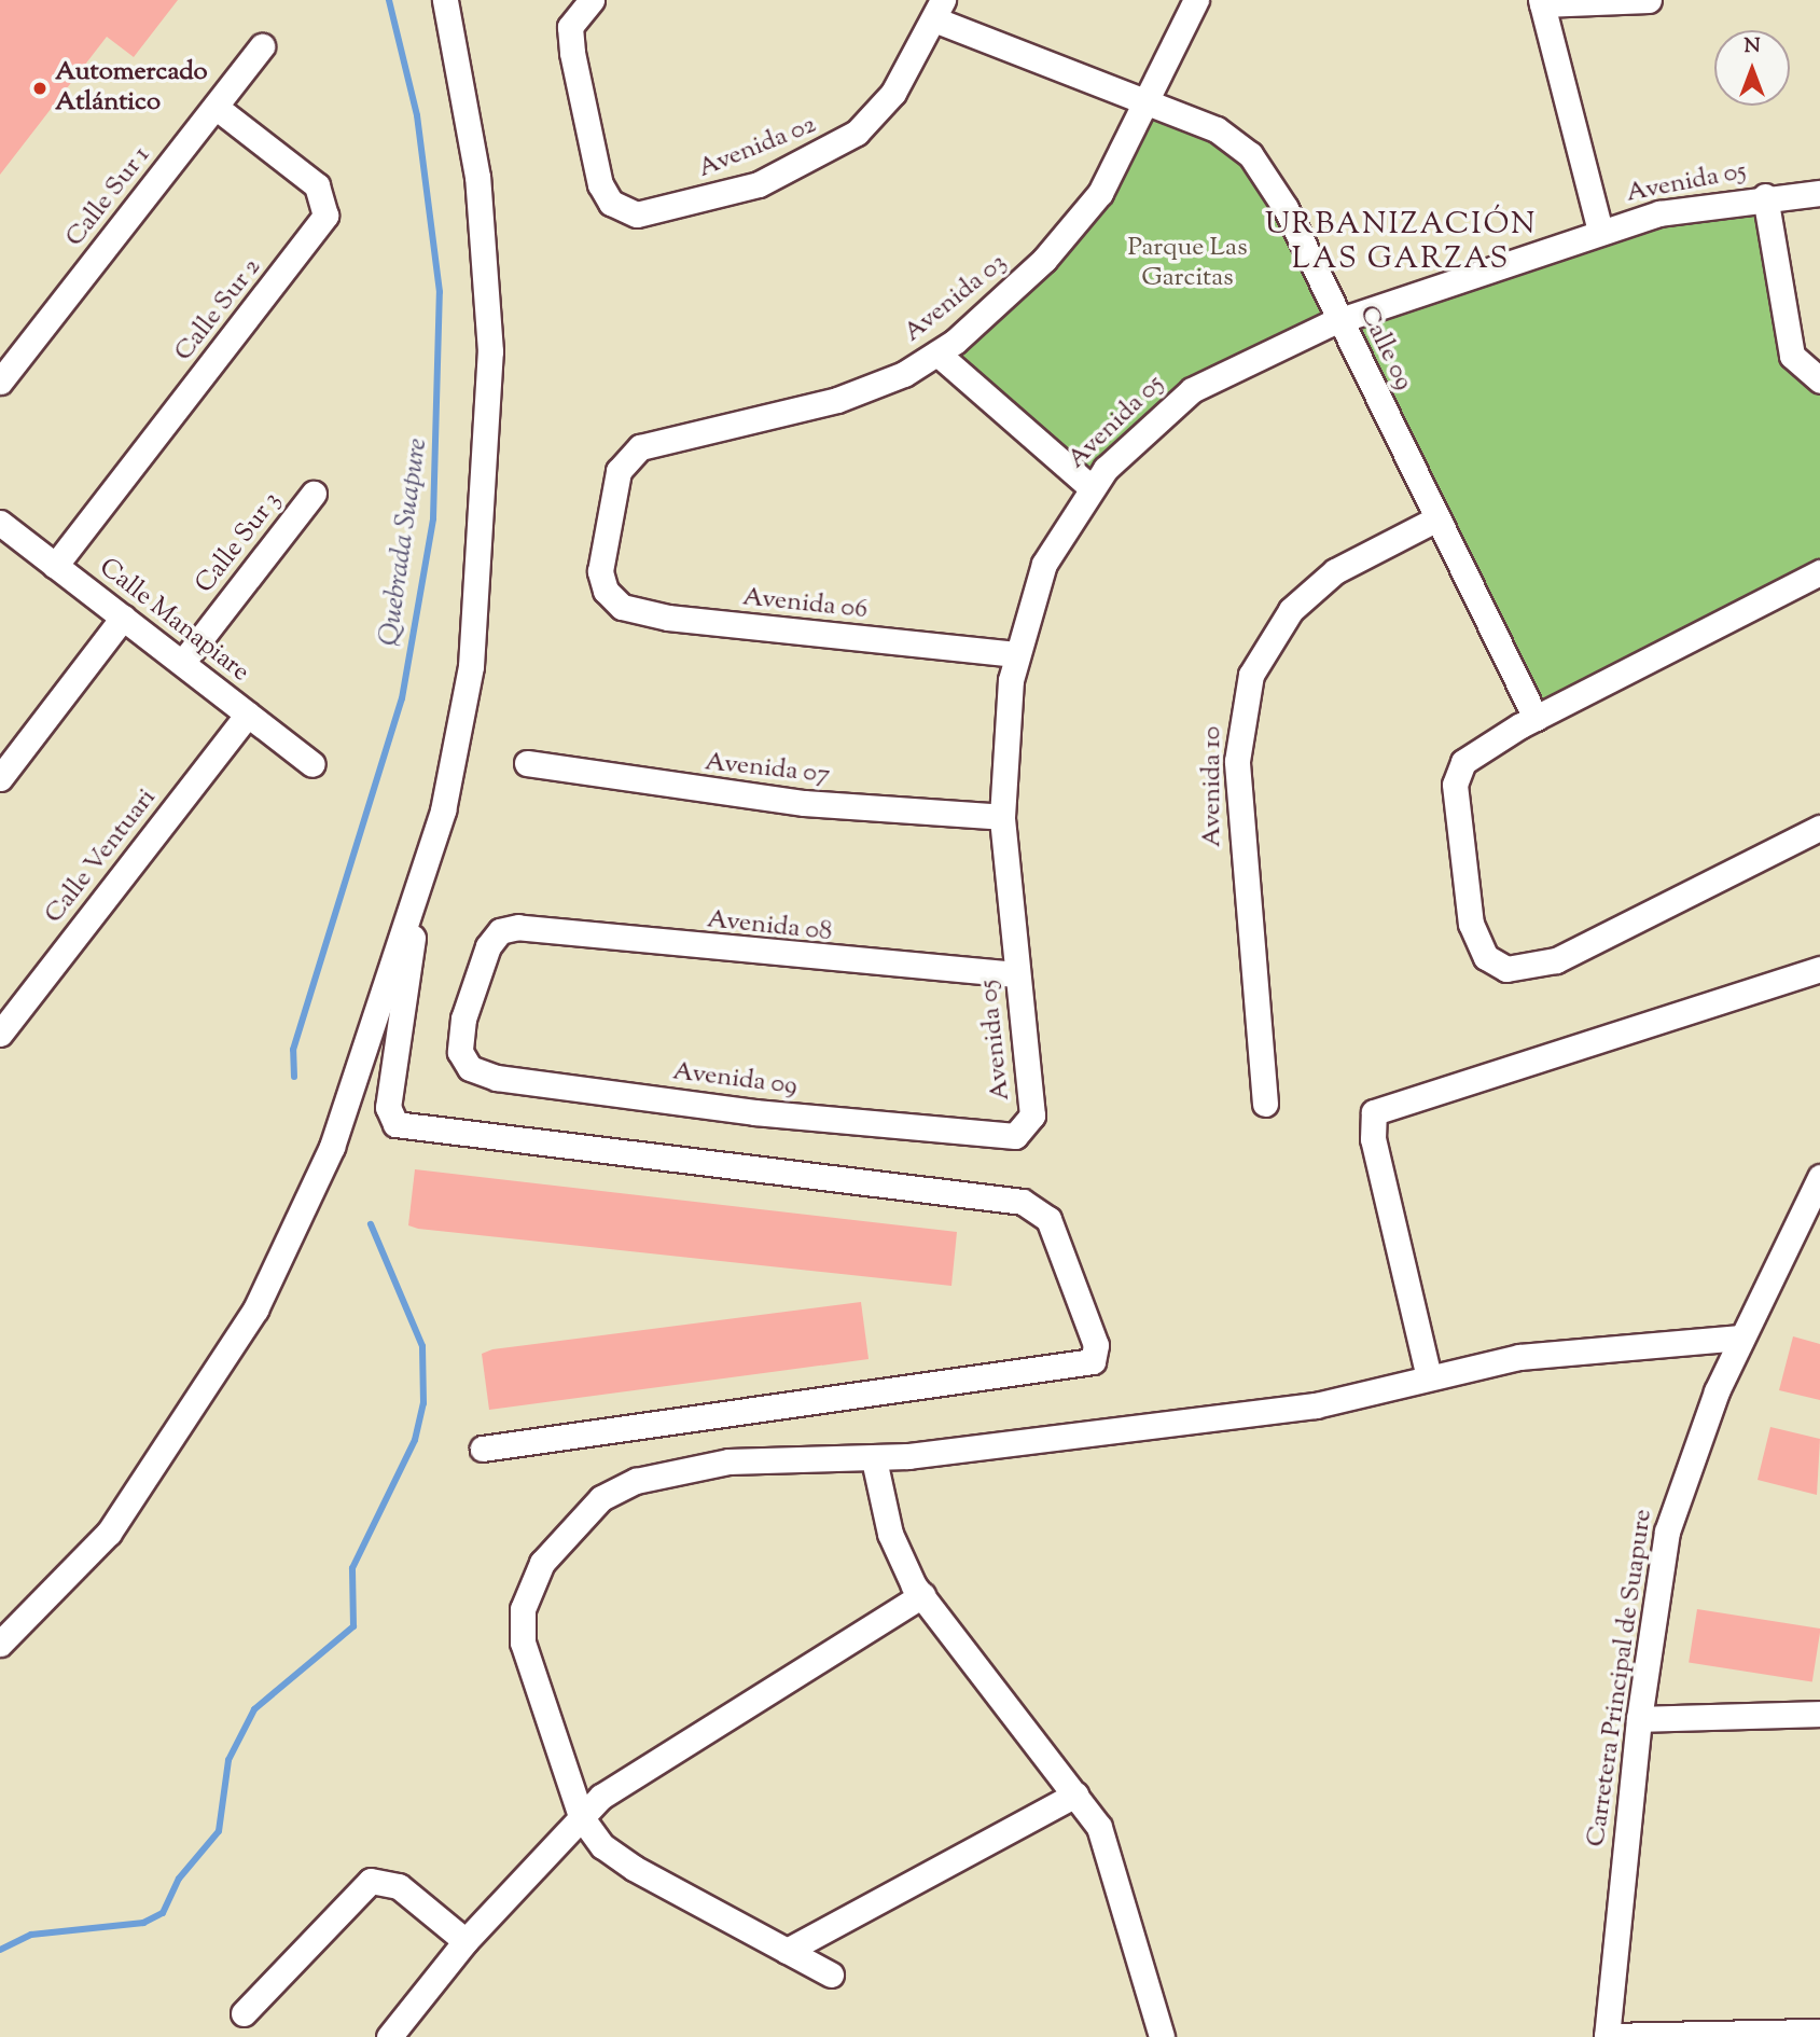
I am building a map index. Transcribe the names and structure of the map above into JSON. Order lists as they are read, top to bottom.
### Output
{
  "streets": {
    "street": [
      "Avenida 02",
      "Avenida 05",
      "Calle Sur 1",
      "Avenida 03",
      "Calle Sur 2",
      "Calle 09",
      "Calle Sur 3",
      "Avenida 06",
      "Calle Manapiare",
      "Avenida 07",
      "Avenida 10",
      "Calle Ventuari",
      "Avenida 08",
      "Avenida 09",
      "Carretera Principal de Suapure"
    ]
  },
  "crossings": [
    ["Avenida 02", "Calle 09"],
    ["Avenida 05", "Calle 09"],
    ["Avenida 05", "Avenida 06"],
    ["Avenida 05", "Avenida 07"],
    ["Avenida 05", "Avenida 08"],
    ["Avenida 05", "Avenida 09"],
    ["Calle Sur 1", "Calle Sur 2"],
    ["Avenida 03", "Calle 09"],
    ["Avenida 03", "Avenida 06"],
    ["Calle Sur 2", "Calle Manapiare"],
    ["Calle 09", "Avenida 10"],
    ["Calle Sur 3", "Calle Manapiare"],
    ["Calle Manapiare", "Calle Ventuari"],
    ["Avenida 08", "Avenida 09"]
  ],
  "districts": ["URBANIZACIÓN LAS GARZAS"],
  "water": ["Quebrada Suapure"],
  "parks": ["Parque Las Garcitas"],
  "places": ["Automercado Atlántico"],
  "north": "top"
}
